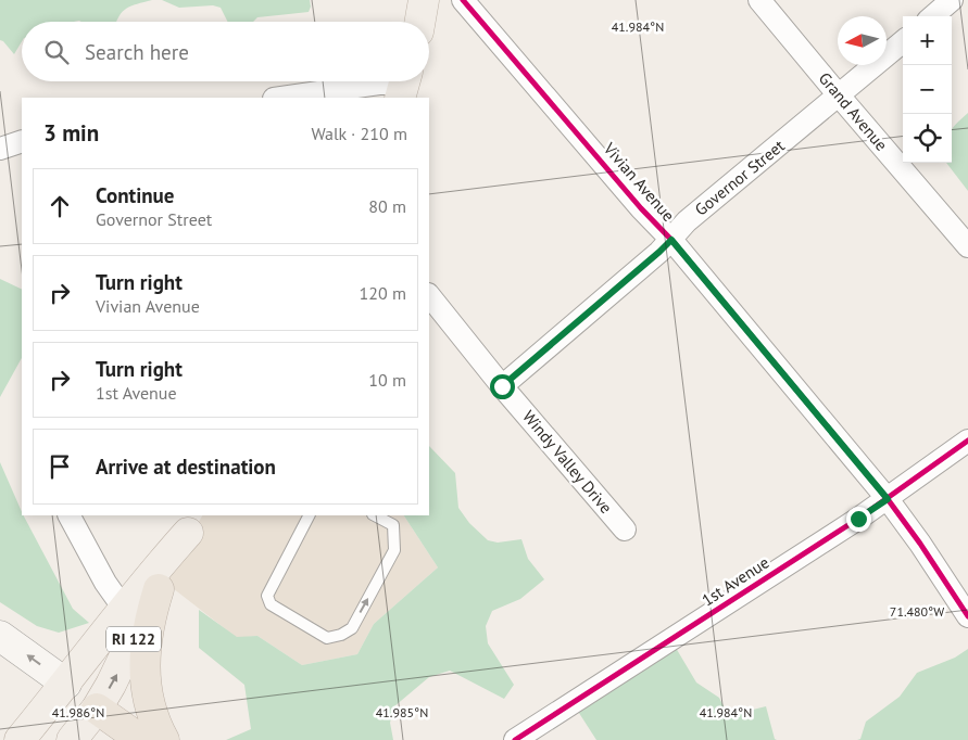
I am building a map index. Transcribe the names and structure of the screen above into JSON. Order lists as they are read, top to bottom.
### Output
{
  "streets": {
    "main road": ["RI 122"],
    "street": [
      "Grand Avenue",
      "Governor Street",
      "Vivian Avenue",
      "Windy Valley Drive",
      "1st Avenue"
    ]
  },
  "crossings": [
    ["Grand Avenue", "Governor Street"],
    ["Governor Street", "Vivian Avenue"],
    ["Governor Street", "Windy Valley Drive"],
    ["Vivian Avenue", "1st Avenue"]
  ],
  "north": "left",
  "page": {
    "map_buttons": ["+", "−"],
    "search": "Search here",
    "heading": ["3 min", "Walk · 210 m"],
    "list": [
      ["Continue", "Governor Street", "80 m"],
      ["Turn right", "Vivian Avenue", "120 m"],
      ["Turn right", "1st Avenue", "10 m"],
      "Arrive at destination"
    ]
  },
  "coordinates": [
    "41.984°N",
    "71.480°W",
    "41.986°N",
    "41.985°N"
  ]
}
